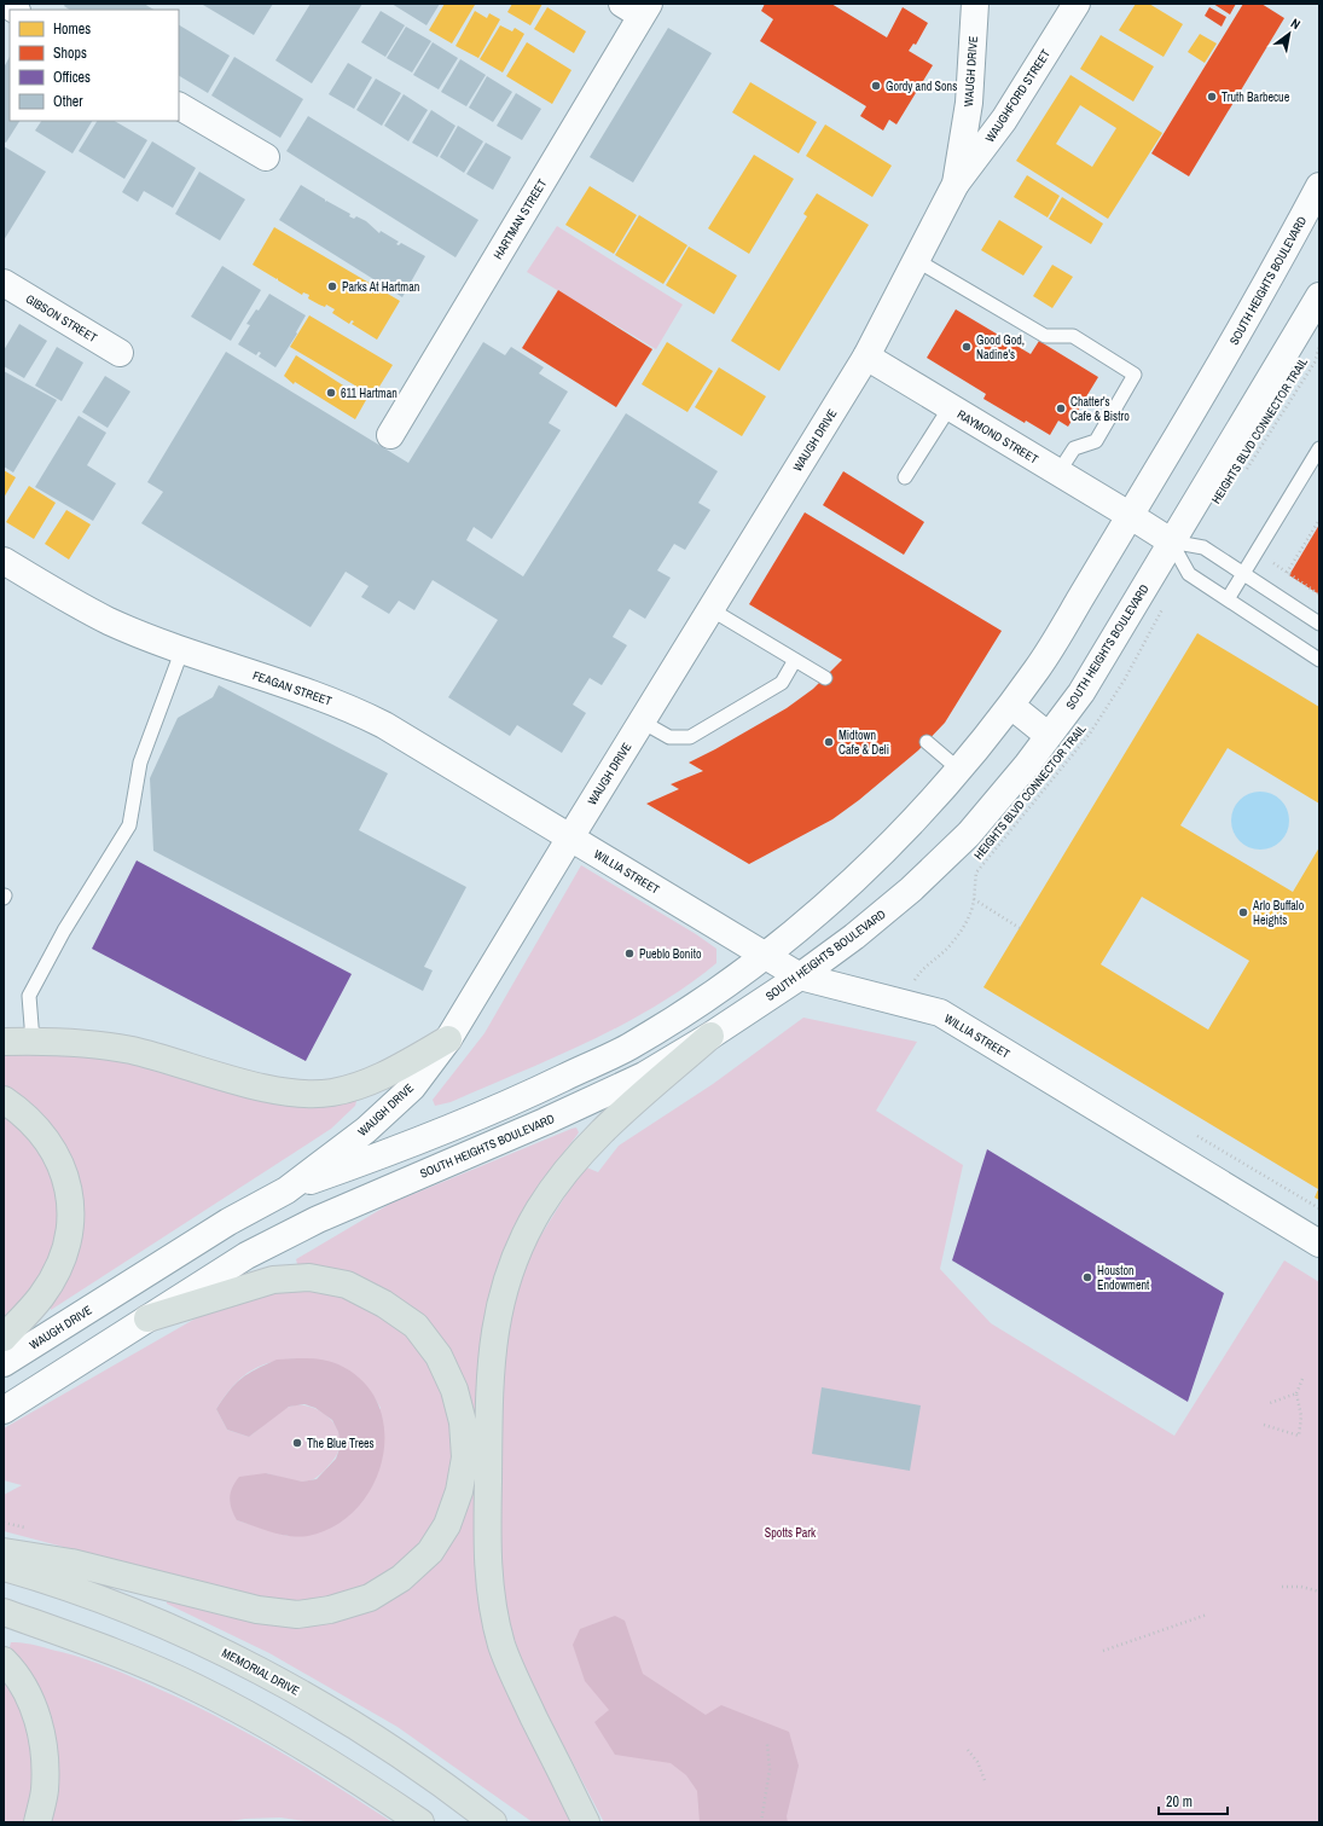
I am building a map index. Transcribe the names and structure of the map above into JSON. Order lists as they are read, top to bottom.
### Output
{
  "streets": {
    "main road": [
      "WAUGH DRIVE",
      "WAUGHFORD STREET",
      "HARTMAN STREET",
      "SOUTH HEIGHTS BOULEVARD",
      "GIBSON STREET",
      "RAYMOND STREET",
      "FEAGAN STREET",
      "WILLIA STREET",
      "MEMORIAL DRIVE"
    ],
    "path": ["HEIGHTS BLVD CONNECTOR TRAIL"]
  },
  "crossings": [
    ["WAUGH DRIVE", "WAUGHFORD STREET"],
    ["WAUGH DRIVE", "SOUTH HEIGHTS BOULEVARD"],
    ["WAUGH DRIVE", "RAYMOND STREET"],
    ["WAUGH DRIVE", "FEAGAN STREET"],
    ["WAUGH DRIVE", "WILLIA STREET"],
    ["SOUTH HEIGHTS BOULEVARD", "RAYMOND STREET"],
    ["SOUTH HEIGHTS BOULEVARD", "WILLIA STREET"],
    ["HEIGHTS BLVD CONNECTOR TRAIL", "WILLIA STREET"],
    ["FEAGAN STREET", "WILLIA STREET"]
  ],
  "parks": ["Spotts Park"],
  "places": [
    "Gordy and Sons",
    "Truth Barbecue",
    "Parks At Hartman",
    "Good God, Nadine's",
    "611 Hartman",
    "Chatter's Cafe & Bistro",
    "Midtown Cafe & Deli",
    "Arlo Buffalo Heights",
    "Pueblo Bonito",
    "Houston Endowment",
    "The Blue Trees"
  ],
  "legend": [
    "Homes",
    "Shops",
    "Offices",
    "Other"
  ],
  "scale_bar": "20 m",
  "north": "top right"
}
